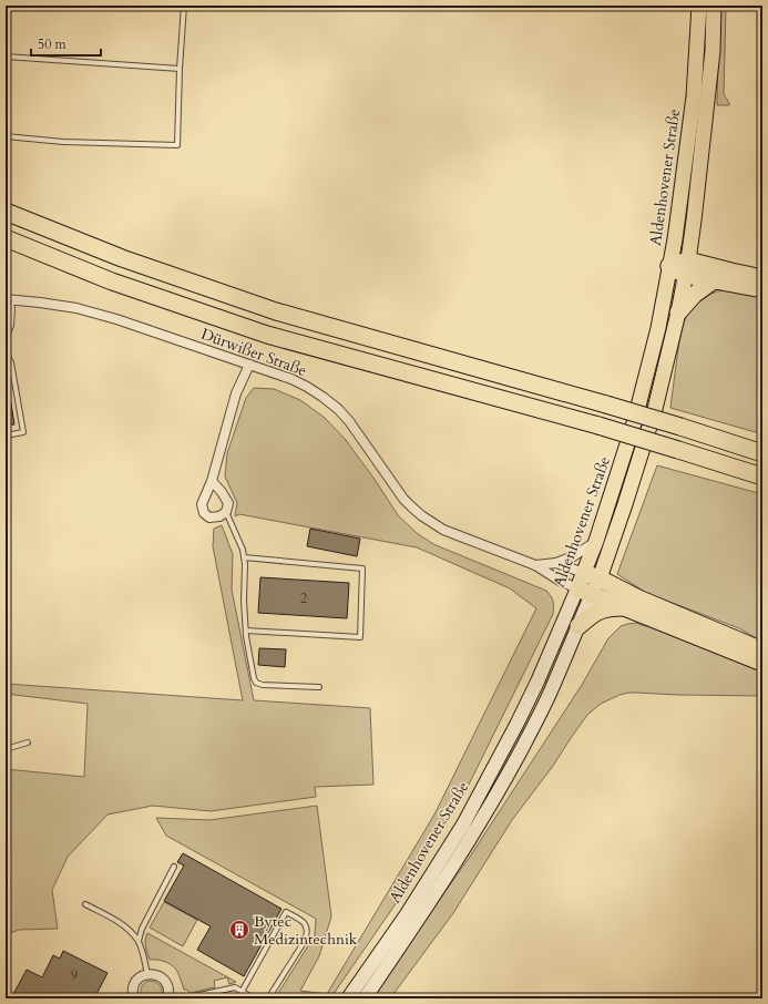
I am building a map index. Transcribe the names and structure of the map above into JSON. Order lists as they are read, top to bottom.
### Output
{
  "streets": {
    "main road": ["Aldenhovener Straße"],
    "street": ["Dürwißer Straße"]
  },
  "crossings": [
    ["Aldenhovener Straße", "Dürwißer Straße"]
  ],
  "places": {
    "building": ["Bytec Medizintechnik"]
  },
  "house_numbers": ["2", "9"],
  "scale_bar": "50 m"
}
